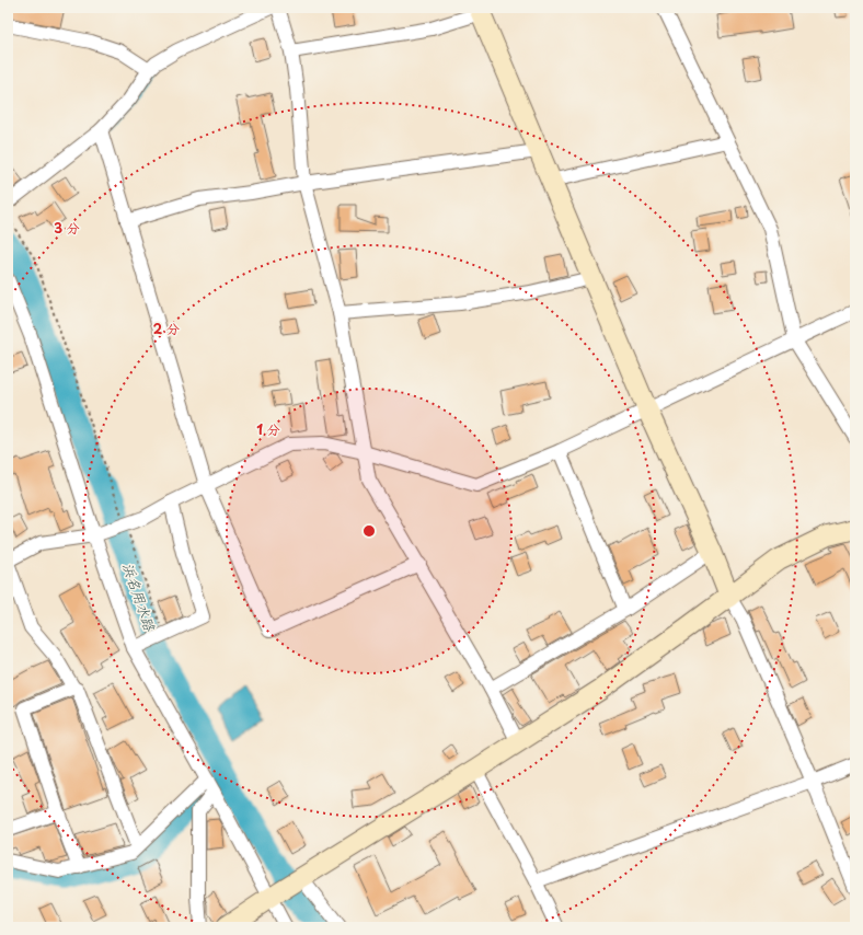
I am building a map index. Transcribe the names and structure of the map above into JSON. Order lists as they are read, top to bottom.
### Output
{
  "water": ["浜名用水路"],
  "rings": ["3 分", "2 分", "1 分"]
}
